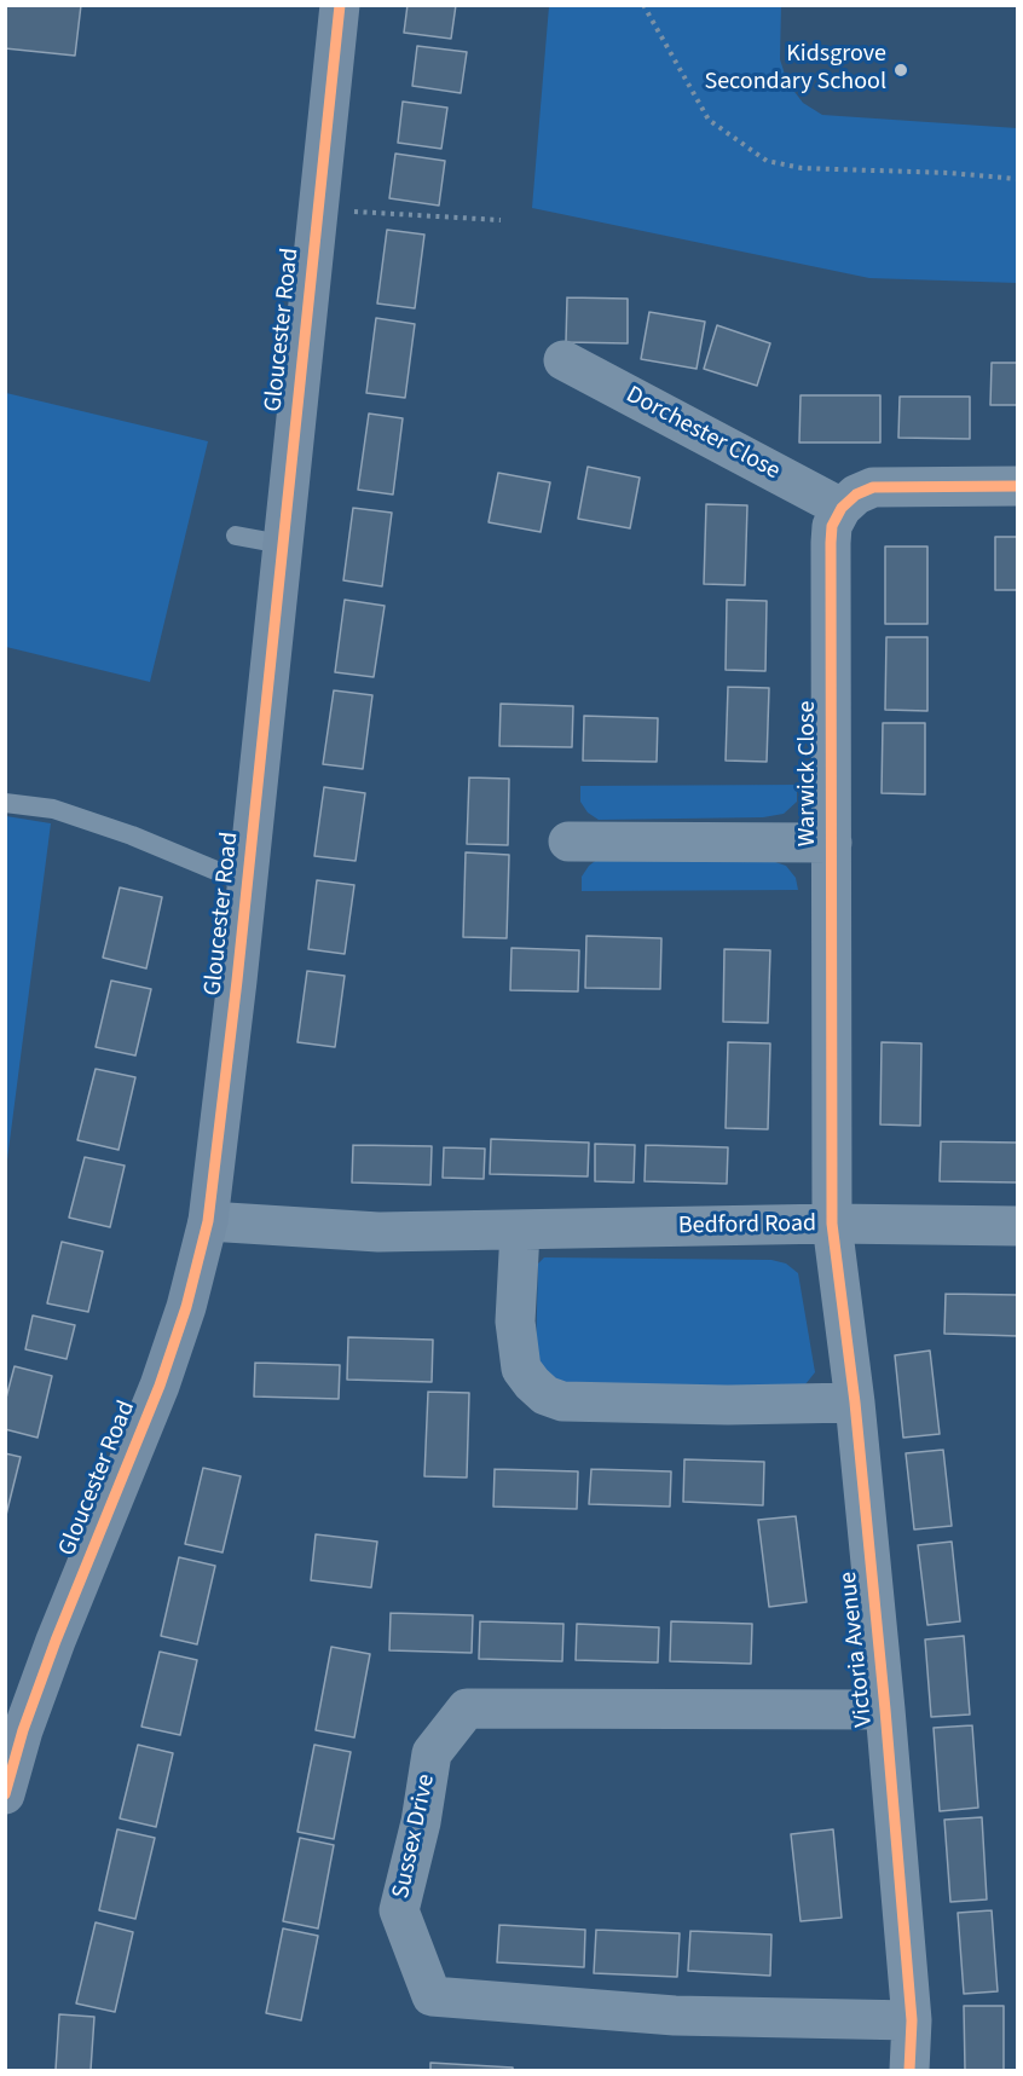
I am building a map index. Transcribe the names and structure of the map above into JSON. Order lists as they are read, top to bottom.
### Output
{
  "streets": {
    "street": [
      "Gloucester Road",
      "Dorchester Close",
      "Warwick Close",
      "Bedford Road",
      "Victoria Avenue",
      "Sussex Drive"
    ]
  },
  "crossings": [
    ["Gloucester Road", "Bedford Road"],
    ["Dorchester Close", "Warwick Close"],
    ["Warwick Close", "Bedford Road"],
    ["Warwick Close", "Victoria Avenue"],
    ["Bedford Road", "Victoria Avenue"],
    ["Victoria Avenue", "Sussex Drive"]
  ],
  "places": ["Kidsgrove Secondary School"]
}
